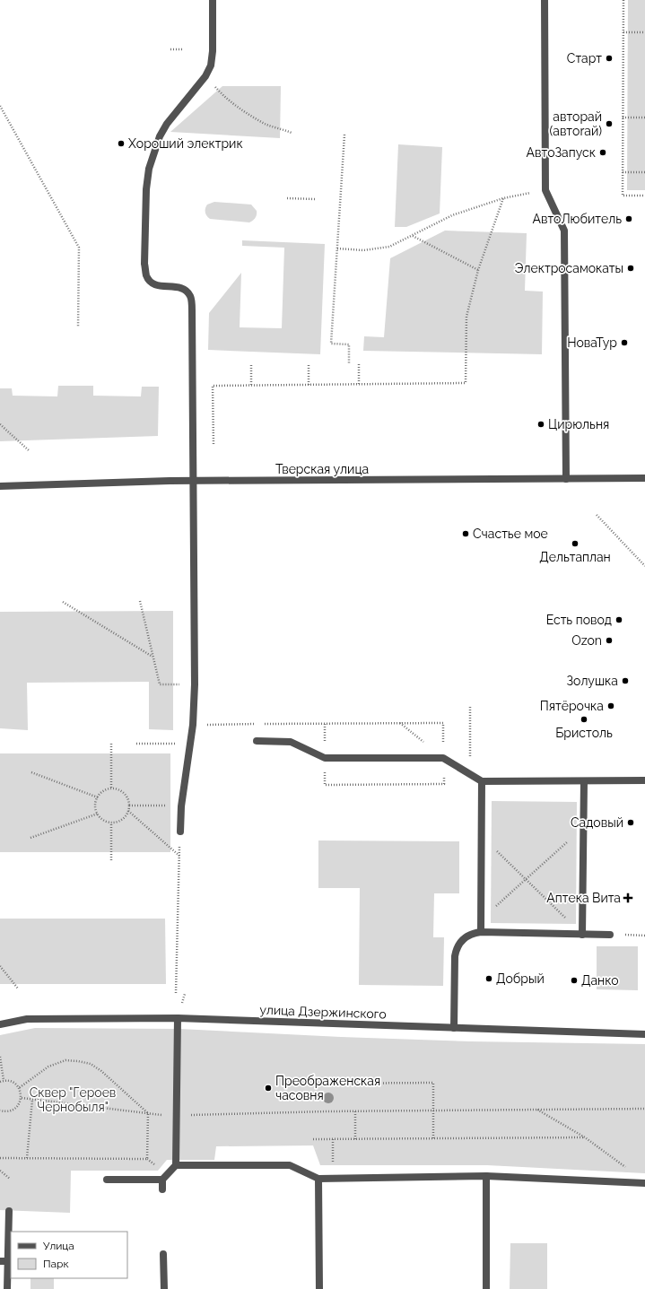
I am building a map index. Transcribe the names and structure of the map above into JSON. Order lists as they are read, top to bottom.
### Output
{
  "streets": {
    "street": ["Тверская улица", "улица Дзержинского"]
  },
  "parks": ["Сквер \"Героев Чернобыля\""],
  "places": {
    "other": [
      "Старт",
      "авторай (автоrай)",
      "Хороший электрик",
      "АвтоЗапуск",
      "АвтоЛюбитель",
      "Электросамокаты",
      "НоваТур",
      "Цирюльня",
      "Счастье мое",
      "Дельтаплан",
      "Есть повод",
      "Ozon",
      "Золушка",
      "Пятёрочка",
      "Бристоль",
      "Садовый",
      "Добрый",
      "Данко",
      "Преображенская часовня"
    ],
    "health": ["Аптека Вита"]
  },
  "legend": ["Улица", "Парк"]
}
